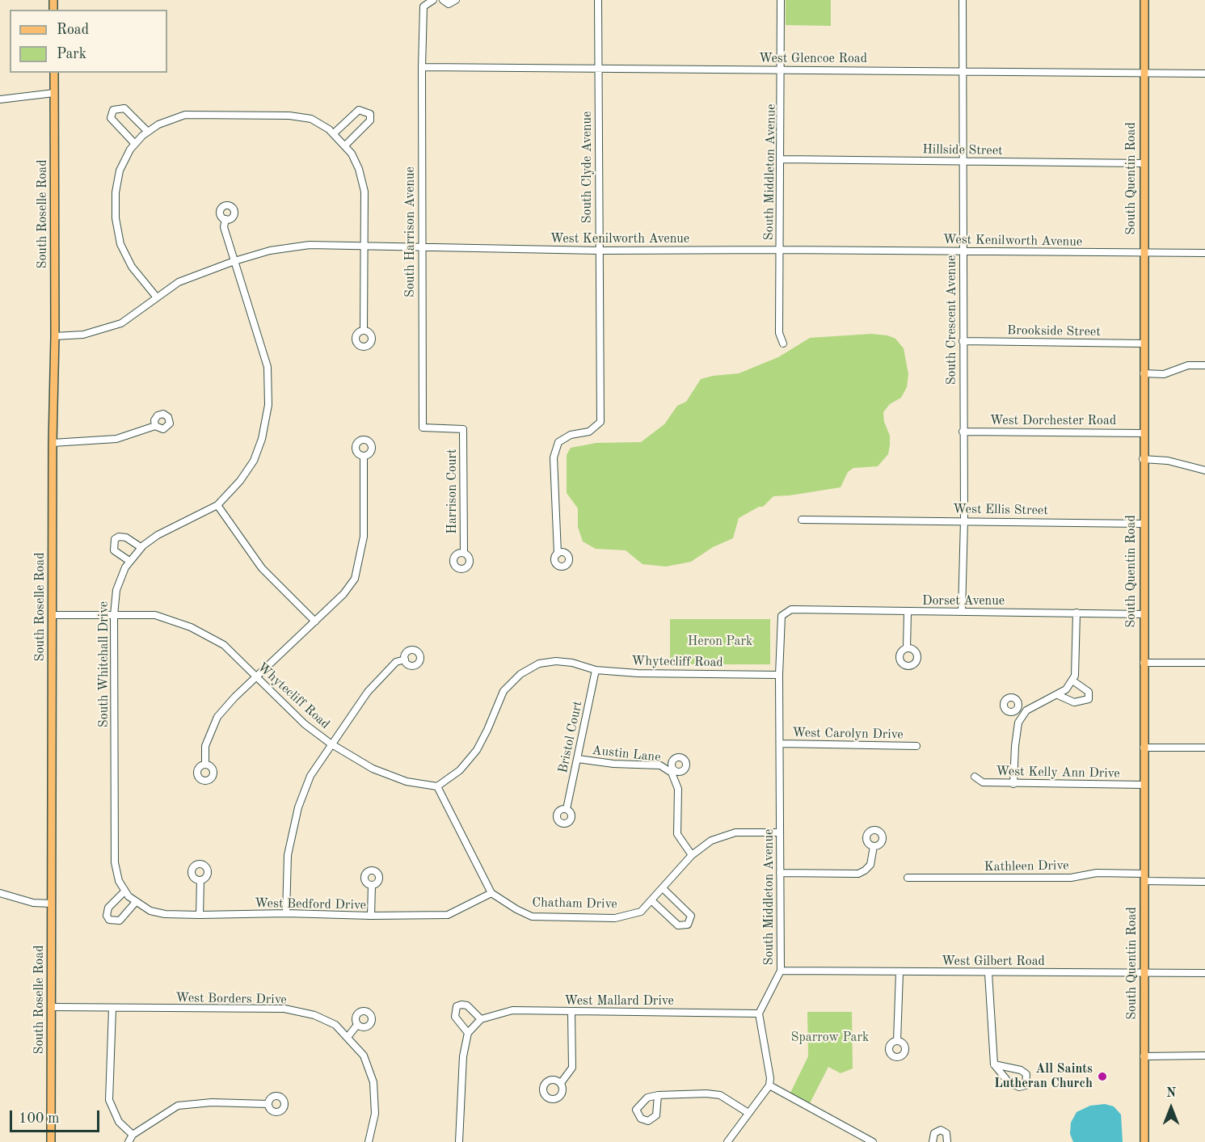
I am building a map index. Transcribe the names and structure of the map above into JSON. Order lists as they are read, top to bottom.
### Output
{
  "streets": {
    "main road": ["South Quentin Road", "South Roselle Road"],
    "street": [
      "West Glencoe Road",
      "Hillside Street",
      "South Clyde Avenue",
      "South Middleton Avenue",
      "South Harrison Avenue",
      "West Kenilworth Avenue",
      "South Crescent Avenue",
      "Brookside Street",
      "West Dorchester Road",
      "Harrison Court",
      "West Ellis Street",
      "Dorset Avenue",
      "Whytecliff Road",
      "South Whitehall Drive",
      "West Carolyn Drive",
      "Bristol Court",
      "Austin Lane",
      "West Kelly Ann Drive",
      "Kathleen Drive",
      "Chatham Drive",
      "West Bedford Drive",
      "West Gilbert Road",
      "West Borders Drive",
      "West Mallard Drive"
    ]
  },
  "crossings": [
    ["West Glencoe Road", "South Clyde Avenue"],
    ["West Glencoe Road", "South Middleton Avenue"],
    ["West Glencoe Road", "South Quentin Road"],
    ["West Glencoe Road", "South Harrison Avenue"],
    ["West Glencoe Road", "South Crescent Avenue"],
    ["Hillside Street", "South Middleton Avenue"],
    ["Hillside Street", "South Quentin Road"],
    ["Hillside Street", "South Crescent Avenue"],
    ["South Clyde Avenue", "West Kenilworth Avenue"],
    ["South Middleton Avenue", "West Kenilworth Avenue"],
    ["South Middleton Avenue", "Dorset Avenue"],
    ["South Middleton Avenue", "Whytecliff Road"],
    ["South Middleton Avenue", "West Carolyn Drive"],
    ["South Middleton Avenue", "Chatham Drive"],
    ["South Middleton Avenue", "West Gilbert Road"],
    ["South Middleton Avenue", "West Mallard Drive"],
    ["South Quentin Road", "West Kenilworth Avenue"],
    ["South Quentin Road", "Brookside Street"],
    ["South Quentin Road", "West Dorchester Road"],
    ["South Quentin Road", "West Ellis Street"],
    ["South Quentin Road", "Dorset Avenue"],
    ["South Quentin Road", "West Kelly Ann Drive"],
    ["South Quentin Road", "Kathleen Drive"],
    ["South Quentin Road", "West Gilbert Road"],
    ["South Roselle Road", "West Kenilworth Avenue"],
    ["South Roselle Road", "Whytecliff Road"],
    ["South Roselle Road", "West Borders Drive"],
    ["South Harrison Avenue", "West Kenilworth Avenue"],
    ["South Harrison Avenue", "Harrison Court"],
    ["West Kenilworth Avenue", "South Crescent Avenue"],
    ["West Kenilworth Avenue", "South Whitehall Drive"],
    ["South Crescent Avenue", "Brookside Street"],
    ["South Crescent Avenue", "West Dorchester Road"],
    ["South Crescent Avenue", "West Ellis Street"],
    ["South Crescent Avenue", "Dorset Avenue"],
    ["Whytecliff Road", "South Whitehall Drive"],
    ["Whytecliff Road", "Bristol Court"],
    ["South Whitehall Drive", "West Bedford Drive"],
    ["Bristol Court", "Austin Lane"],
    ["Austin Lane", "Chatham Drive"],
    ["Chatham Drive", "West Bedford Drive"]
  ],
  "parks": ["Heron Park", "Sparrow Park"],
  "places": ["All Saints Lutheran Church"],
  "legend": ["Road", "Park"],
  "scale_bar": "100 m",
  "north": "top"
}
